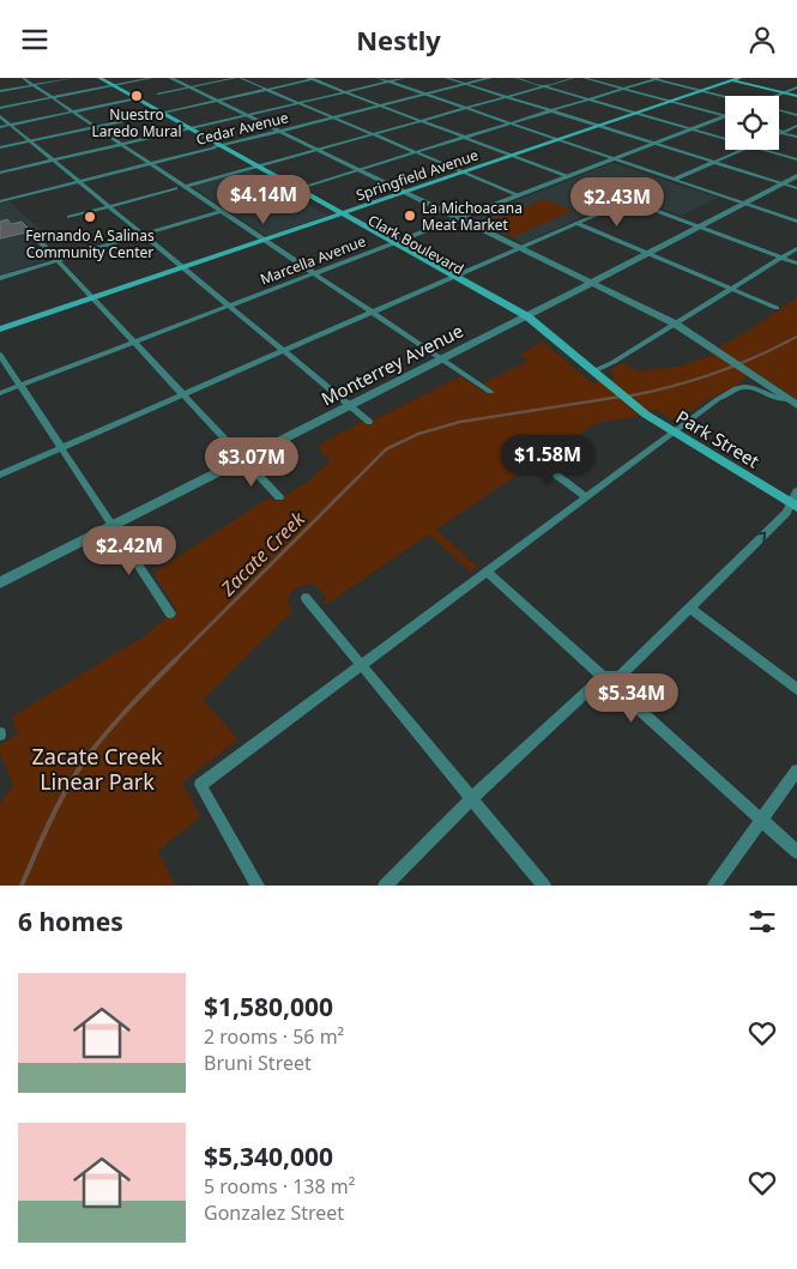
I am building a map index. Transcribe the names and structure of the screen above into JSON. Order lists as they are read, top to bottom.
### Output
{
  "streets": {
    "main road": ["Springfield Avenue", "Clark Boulevard", "Park Street"],
    "street": ["Cedar Avenue", "Marcella Avenue", "Monterrey Avenue"]
  },
  "crossings": [
    ["Cedar Avenue", "Clark Boulevard"],
    ["Springfield Avenue", "Clark Boulevard"],
    ["Clark Boulevard", "Marcella Avenue"],
    ["Clark Boulevard", "Monterrey Avenue"],
    ["Clark Boulevard", "Park Street"]
  ],
  "water": ["Zacate Creek"],
  "parks": ["Zacate Creek Linear Park"],
  "places": ["Nuestro Laredo Mural", "La Michoacana Meat Market", "Fernando A Salinas Community Center"],
  "page": {
    "header": "Nestly",
    "price": [
      "$4.14M",
      "$2.43M",
      "$1.58M",
      "$3.07M",
      "$2.42M",
      "$5.34M"
    ],
    "heading": "6 homes",
    "list": [
      {
        "name": "$1,580,000",
        "note": "2 rooms · 56 m² · Bruni Street"
      },
      {
        "name": "$5,340,000",
        "note": "5 rooms · 138 m² · Gonzalez Street"
      }
    ]
  }
}
